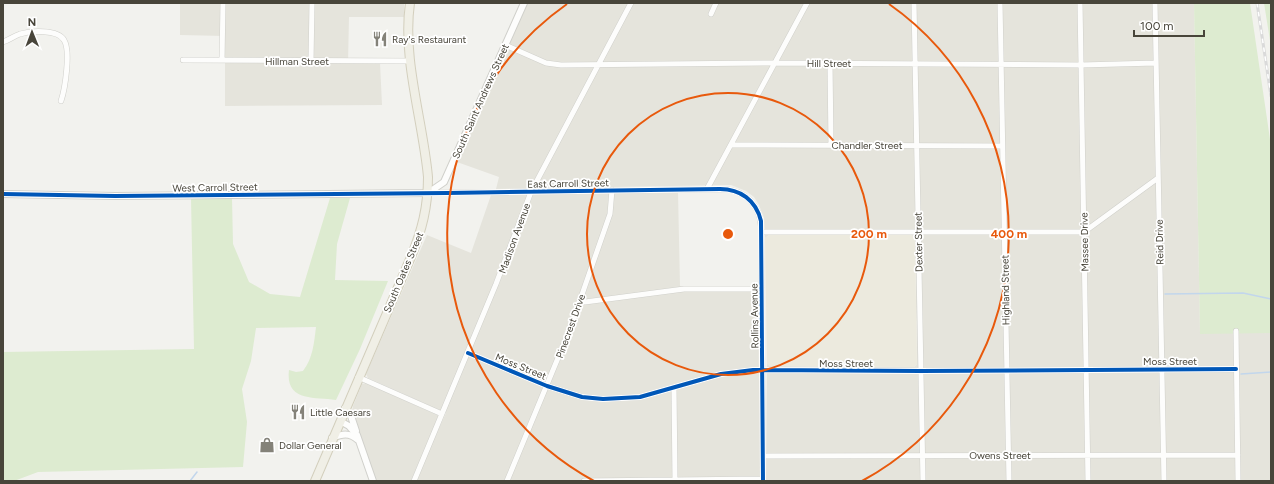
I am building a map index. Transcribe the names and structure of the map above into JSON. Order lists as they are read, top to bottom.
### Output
{
  "streets": {
    "main road": ["South Oates Street"],
    "street": [
      "Hillman Street",
      "Hill Street",
      "South Saint Andrews Street",
      "Chandler Street",
      "East Carroll Street",
      "West Carroll Street",
      "Madison Avenue",
      "Dexter Street",
      "Massee Drive",
      "Reid Drive",
      "Highland Street",
      "Rollins Avenue",
      "Pinecrest Drive",
      "Moss Street",
      "Owens Street"
    ]
  },
  "crossings": [
    ["Hillman Street", "South Oates Street"],
    ["Hill Street", "South Saint Andrews Street"],
    ["Hill Street", "Madison Avenue"],
    ["Hill Street", "Dexter Street"],
    ["Hill Street", "Massee Drive"],
    ["Hill Street", "Reid Drive"],
    ["Hill Street", "Highland Street"],
    ["South Saint Andrews Street", "East Carroll Street"],
    ["South Saint Andrews Street", "West Carroll Street"],
    ["South Saint Andrews Street", "South Oates Street"],
    ["Chandler Street", "Dexter Street"],
    ["Chandler Street", "Highland Street"],
    ["East Carroll Street", "West Carroll Street"],
    ["East Carroll Street", "Madison Avenue"],
    ["East Carroll Street", "South Oates Street"],
    ["East Carroll Street", "Rollins Avenue"],
    ["East Carroll Street", "Pinecrest Drive"],
    ["West Carroll Street", "South Oates Street"],
    ["Madison Avenue", "Moss Street"],
    ["Dexter Street", "Moss Street"],
    ["Dexter Street", "Owens Street"],
    ["Massee Drive", "Moss Street"],
    ["Massee Drive", "Owens Street"],
    ["Reid Drive", "Moss Street"],
    ["Reid Drive", "Owens Street"],
    ["Highland Street", "Moss Street"],
    ["Highland Street", "Owens Street"],
    ["Rollins Avenue", "Moss Street"],
    ["Rollins Avenue", "Owens Street"],
    ["Pinecrest Drive", "Moss Street"]
  ],
  "places": {
    "restaurant": ["Ray's Restaurant", "Little Caesars"],
    "shop": ["Dollar General"]
  },
  "scale_bar": "100 m",
  "north": "top",
  "rings": ["200 m", "400 m"]
}
